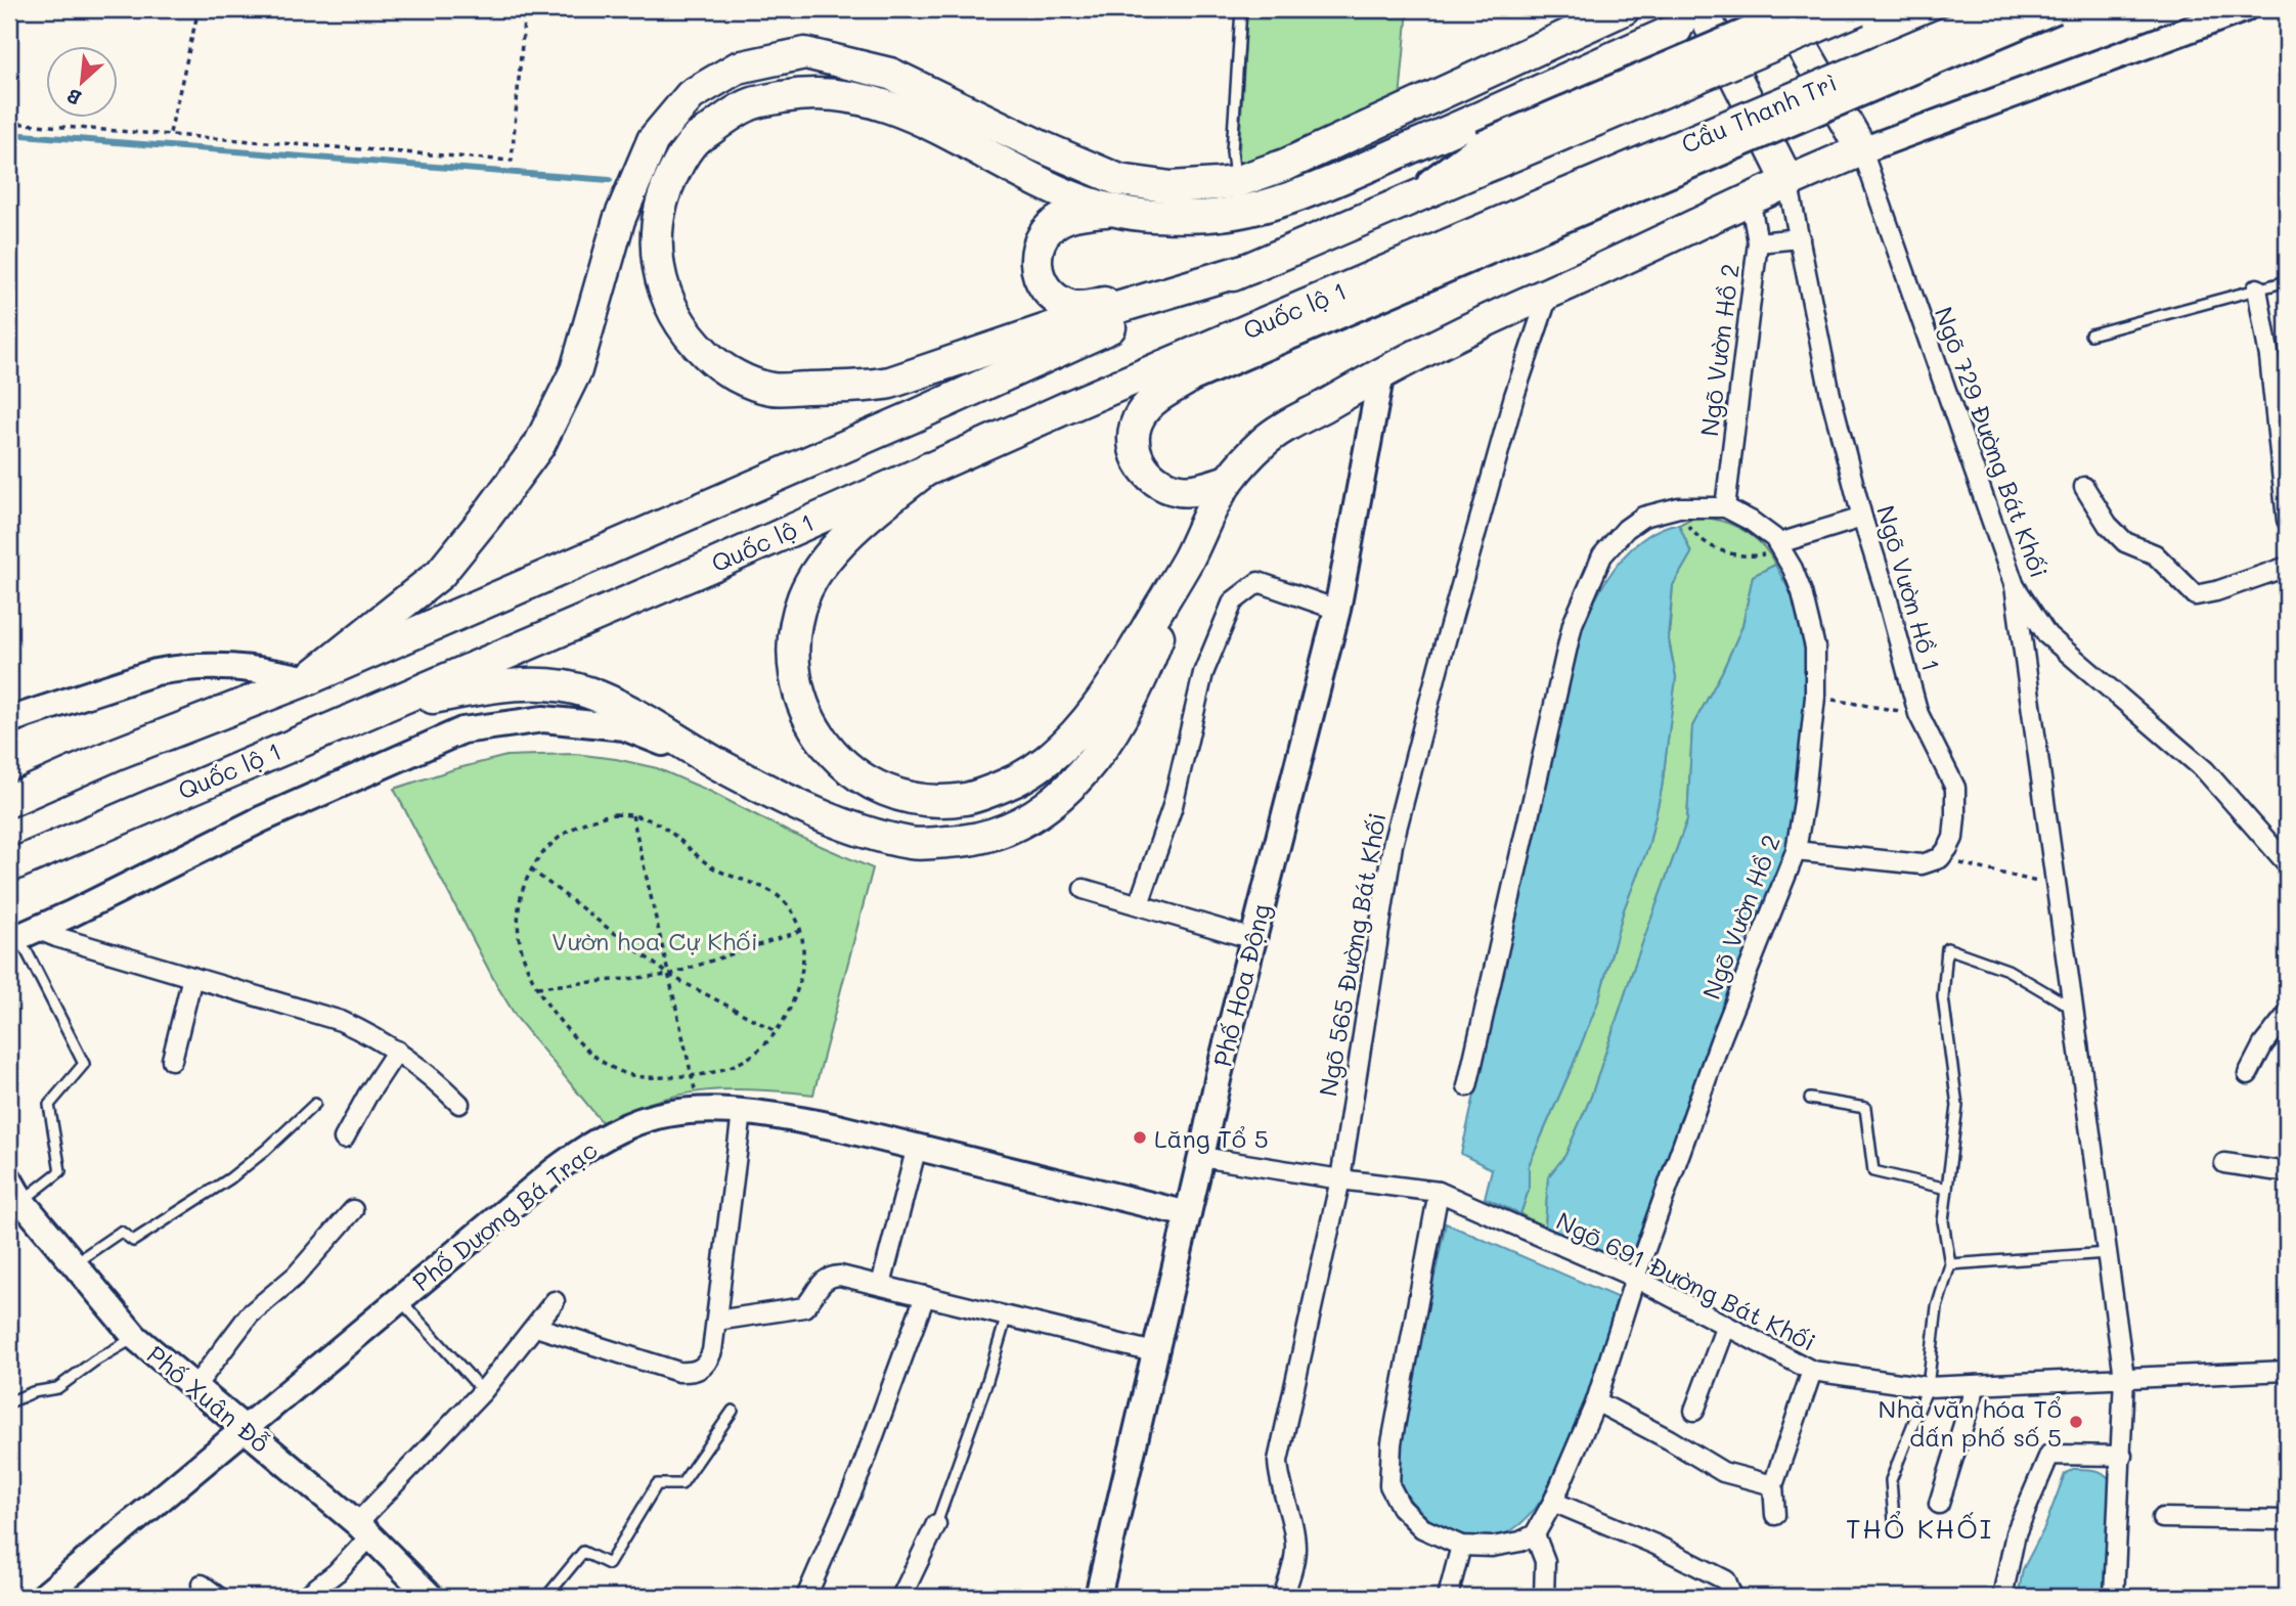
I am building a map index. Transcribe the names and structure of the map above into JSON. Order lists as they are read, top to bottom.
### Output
{
  "streets": {
    "highway": ["Cầu Thanh Trì", "Quốc lộ 1"],
    "street": [
      "Ngõ Vườn Hồ 2",
      "Ngõ 729 Đường Bát Khối",
      "Ngõ Vườn Hồ 1",
      "Ngõ 565 Đường Bát Khối",
      "Phố Hoa Động",
      "Phố Dương Bá Trạc",
      "Ngõ 691 Đường Bát Khối",
      "Phố Xuân Đỗ"
    ]
  },
  "crossings": [
    ["Cầu Thanh Trì", "Quốc lộ 1"],
    ["Ngõ Vườn Hồ 2", "Ngõ 691 Đường Bát Khối"],
    ["Ngõ 565 Đường Bát Khối", "Ngõ 691 Đường Bát Khối"],
    ["Phố Hoa Động", "Phố Dương Bá Trạc"],
    ["Phố Hoa Động", "Ngõ 691 Đường Bát Khối"],
    ["Phố Dương Bá Trạc", "Phố Xuân Đỗ"]
  ],
  "districts": ["THỔ KHỐI"],
  "parks": ["Vườn hoa Cự Khối"],
  "places": ["Lăng Tổ 5", "Nhà văn hóa Tổ dấn phố số 5"],
  "north": "bottom left"
}
